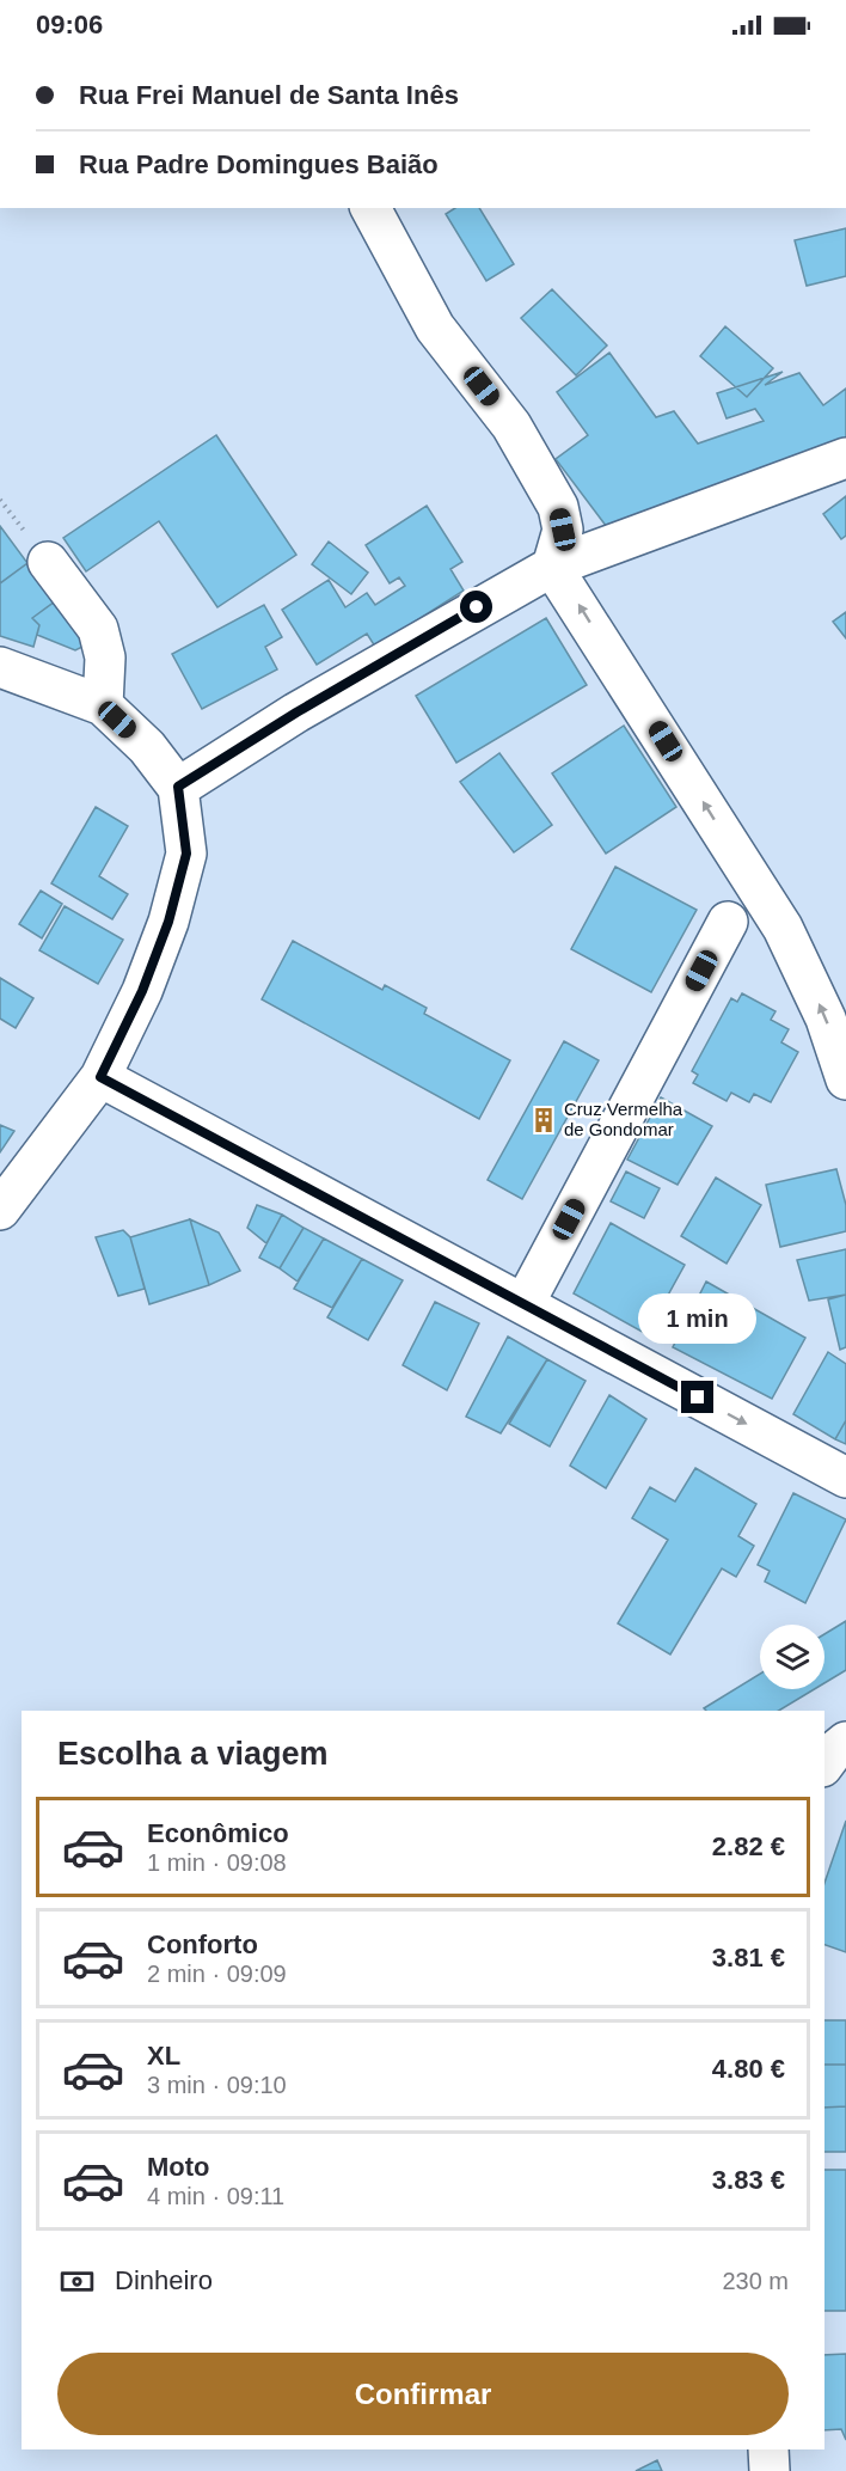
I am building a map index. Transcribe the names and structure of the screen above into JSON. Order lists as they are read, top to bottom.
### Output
{
  "places": {
    "building": ["Cruz Vermelha de Gondomar"]
  },
  "page": {
    "status": "09:06",
    "banner": ["Rua Frei Manuel de Santa Inês", "Rua Padre Domingues Baião"],
    "bubble": "1 min",
    "heading": "Escolha a viagem",
    "list": [
      {
        "name": "Econômico",
        "note": "1 min · 09:08",
        "value": "2.82 €"
      },
      {
        "name": "Conforto",
        "note": "2 min · 09:09",
        "value": "3.81 €"
      },
      {
        "name": "XL",
        "note": "3 min · 09:10",
        "value": "4.80 €"
      },
      {
        "name": "Moto",
        "note": "4 min · 09:11",
        "value": "3.83 €"
      }
    ],
    "pay": ["Dinheiro", "230 m"],
    "buttons": "Confirmar"
  }
}
